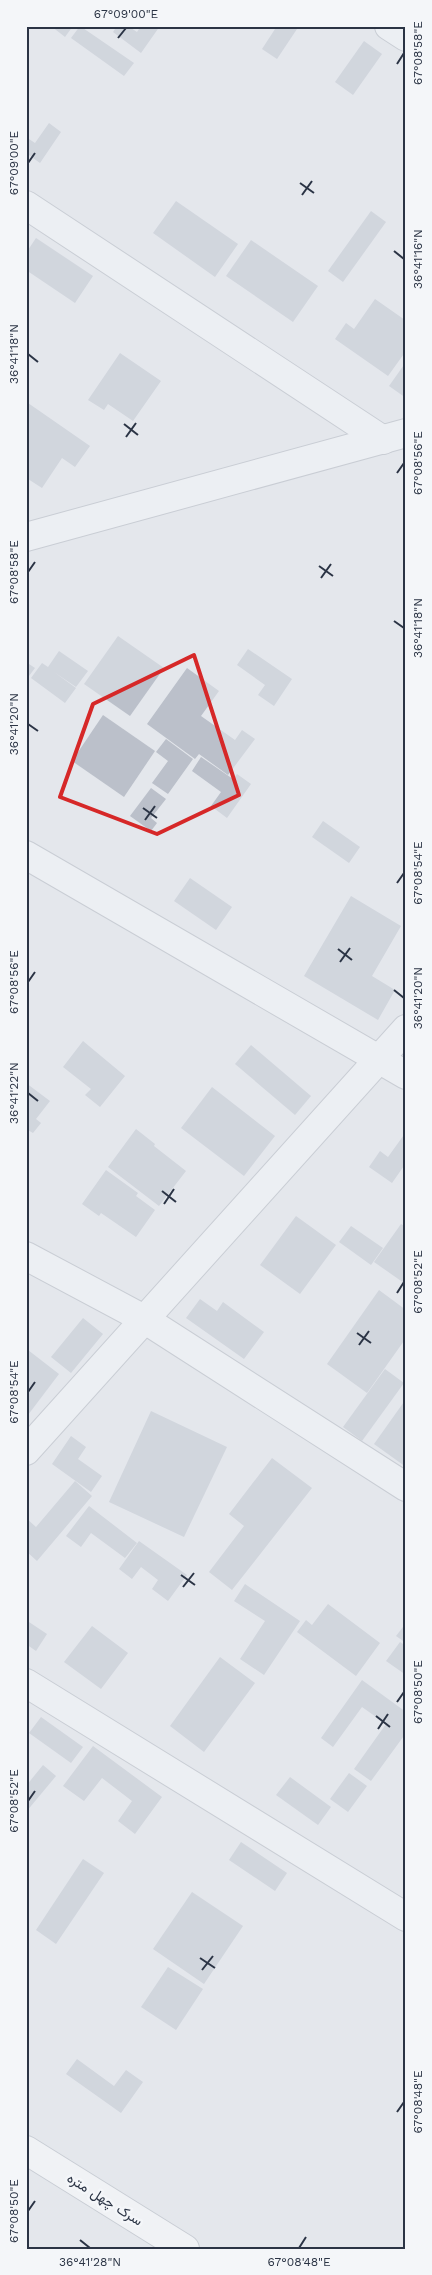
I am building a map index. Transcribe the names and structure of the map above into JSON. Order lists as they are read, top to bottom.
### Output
{
  "streets": {
    "street": ["سرک چهل متره"]
  },
  "coordinates": [
    "67°09'00\"E",
    "67°08'58\"E",
    "36°41'16\"N",
    "36°41'18\"N",
    "67°08'56\"E",
    "36°41'20\"N",
    "67°08'54\"E",
    "36°41'22\"N",
    "67°08'52\"E",
    "67°08'50\"E",
    "67°08'48\"E",
    "36°41'28\"N"
  ]
}
